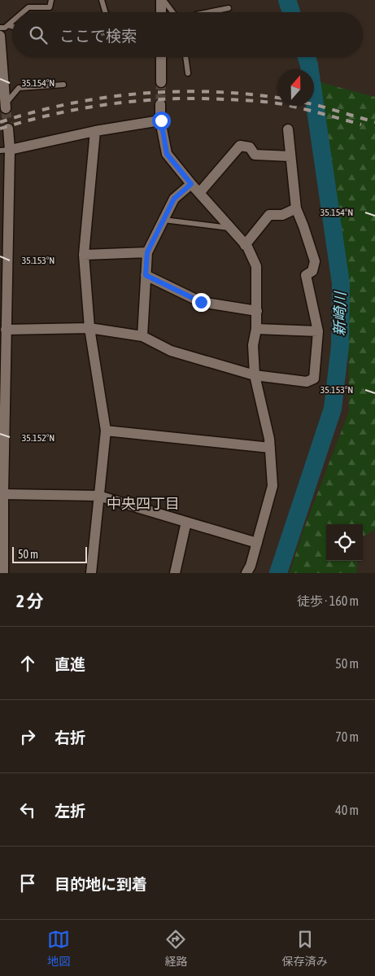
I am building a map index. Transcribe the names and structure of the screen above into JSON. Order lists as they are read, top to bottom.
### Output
{
  "districts": ["中央四丁目"],
  "water": ["新崎川"],
  "scale_bar": "50 m",
  "north": "top",
  "page": {
    "search": "ここで検索",
    "scale": "50 m",
    "heading": ["2 分", "徒歩 · 160 m"],
    "list": [
      ["直進", "50 m"],
      ["右折", "70 m"],
      ["左折", "40 m"],
      "目的地に到着"
    ],
    "nav": ["地図", "経路", "保存済み"]
  },
  "coordinates": ["35.154°N", "35.153°N", "35.152°N"]
}
